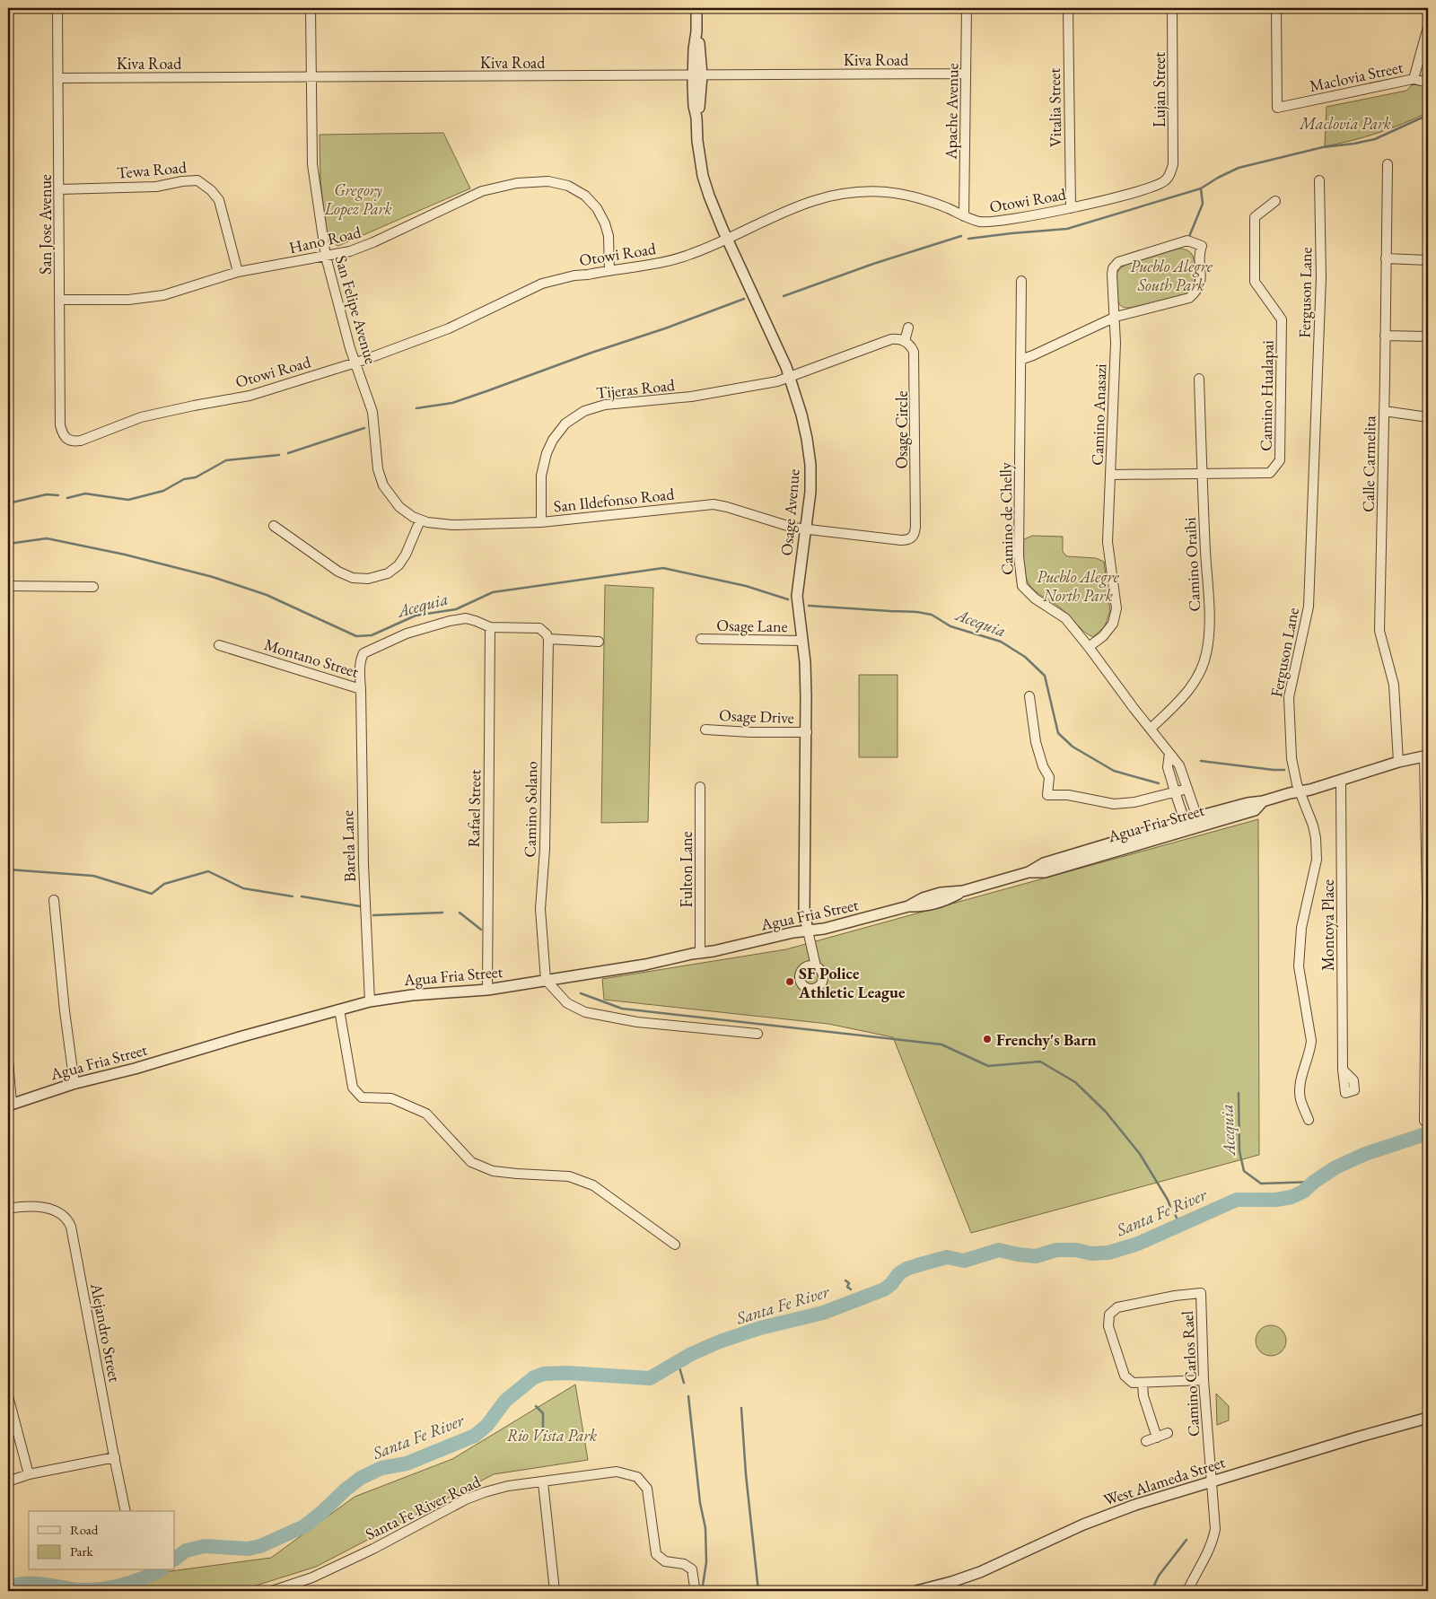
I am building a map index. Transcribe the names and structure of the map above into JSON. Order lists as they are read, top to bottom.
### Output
{
  "streets": {
    "street": [
      "Kiva Road",
      "Maclovia Street",
      "Lujan Street",
      "Vitalia Street",
      "Apache Avenue",
      "Tewa Road",
      "Otowi Road",
      "San Jose Avenue",
      "Hano Road",
      "Ferguson Lane",
      "San Felipe Avenue",
      "Tijeras Road",
      "Camino Hualapai",
      "Camino Anasazi",
      "Osage Circle",
      "Calle Carmelita",
      "San Ildefonso Road",
      "Osage Avenue",
      "Camino de Chelly",
      "Camino Oraibi",
      "Osage Lane",
      "Montano Street",
      "Osage Drive",
      "Rafael Street",
      "Camino Solano",
      "Agua Fria Street",
      "Barela Lane",
      "Fulton Lane",
      "Montoya Place",
      "Alejandro Street",
      "Camino Carlos Rael",
      "West Alameda Street",
      "Santa Fe River Road"
    ]
  },
  "crossings": [
    ["Kiva Road", "Apache Avenue"],
    ["Kiva Road", "San Jose Avenue"],
    ["Kiva Road", "San Felipe Avenue"],
    ["Kiva Road", "Osage Avenue"],
    ["Lujan Street", "Otowi Road"],
    ["Vitalia Street", "Otowi Road"],
    ["Apache Avenue", "Otowi Road"],
    ["Tewa Road", "San Jose Avenue"],
    ["Tewa Road", "Hano Road"],
    ["Otowi Road", "San Jose Avenue"],
    ["Otowi Road", "Hano Road"],
    ["Otowi Road", "San Felipe Avenue"],
    ["Otowi Road", "Osage Avenue"],
    ["San Jose Avenue", "Hano Road"],
    ["Hano Road", "San Felipe Avenue"],
    ["Ferguson Lane", "Agua Fria Street"],
    ["San Felipe Avenue", "San Ildefonso Road"],
    ["Tijeras Road", "San Ildefonso Road"],
    ["Tijeras Road", "Osage Avenue"],
    ["Camino Hualapai", "Camino Anasazi"],
    ["Camino Hualapai", "Camino Oraibi"],
    ["Camino Anasazi", "Camino de Chelly"],
    ["Osage Circle", "San Ildefonso Road"],
    ["Osage Circle", "Osage Avenue"],
    ["Calle Carmelita", "Agua Fria Street"],
    ["San Ildefonso Road", "Osage Avenue"],
    ["Osage Avenue", "Osage Lane"],
    ["Osage Avenue", "Osage Drive"],
    ["Osage Avenue", "Agua Fria Street"],
    ["Camino de Chelly", "Camino Oraibi"],
    ["Camino de Chelly", "Agua Fria Street"],
    ["Montano Street", "Rafael Street"],
    ["Montano Street", "Barela Lane"],
    ["Rafael Street", "Agua Fria Street"],
    ["Camino Solano", "Agua Fria Street"],
    ["Agua Fria Street", "Barela Lane"],
    ["Agua Fria Street", "Fulton Lane"],
    ["Agua Fria Street", "Montoya Place"],
    ["Camino Carlos Rael", "West Alameda Street"]
  ],
  "water": ["Acequia", "Santa Fe River"],
  "parks": [
    "Maclovia Park",
    "Gregory Lopez Park",
    "Pueblo Alegre South Park",
    "Pueblo Alegre North Park",
    "Rio Vista Park"
  ],
  "places": ["SF Police Athletic League", "Frenchy's Barn"],
  "legend": ["Road", "Park"]
}
